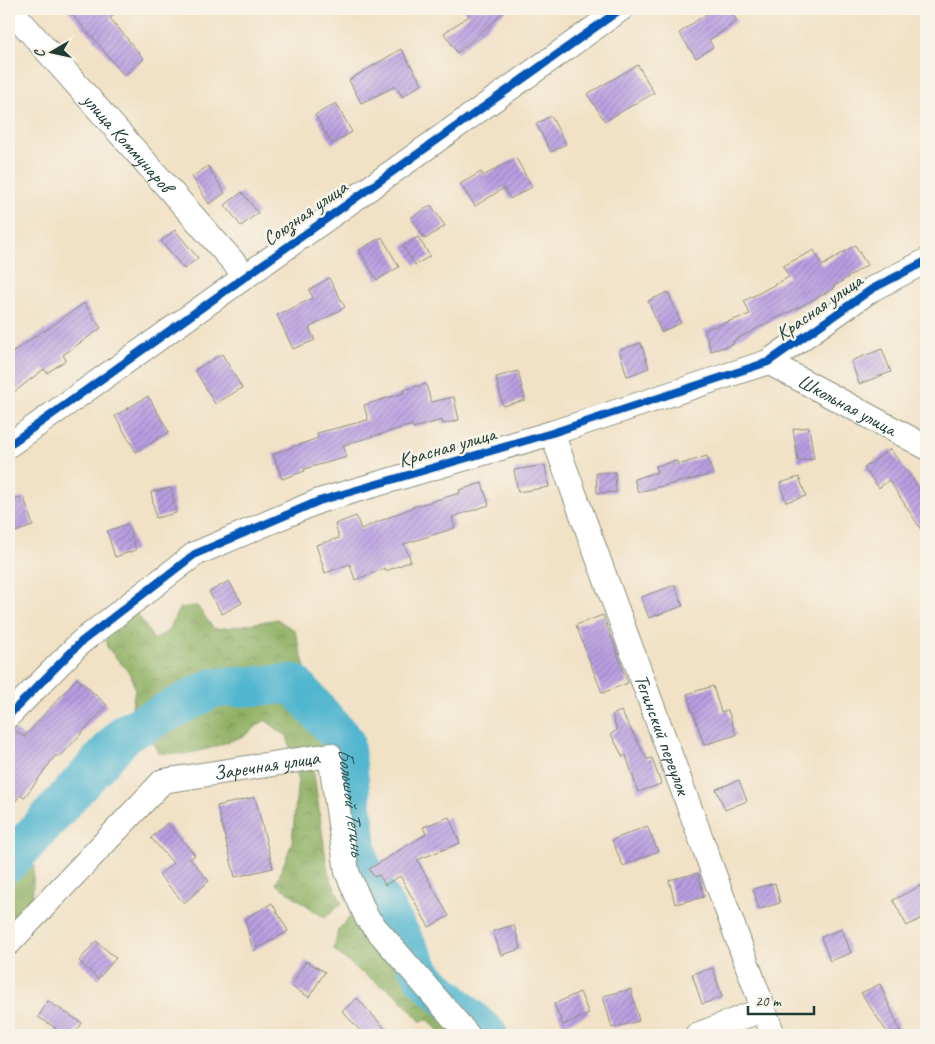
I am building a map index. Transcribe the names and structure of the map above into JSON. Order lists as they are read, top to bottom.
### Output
{
  "streets": {
    "street": [
      "улица Коммунаров",
      "Союзная улица",
      "Красная улица",
      "Школьная улица",
      "Тегинский переулок",
      "Заречная улица"
    ]
  },
  "crossings": [
    ["улица Коммунаров", "Союзная улица"],
    ["Красная улица", "Школьная улица"],
    ["Красная улица", "Тегинский переулок"]
  ],
  "water": ["Большой Тегинь"],
  "scale_bar": "20 m",
  "north": "left"
}
